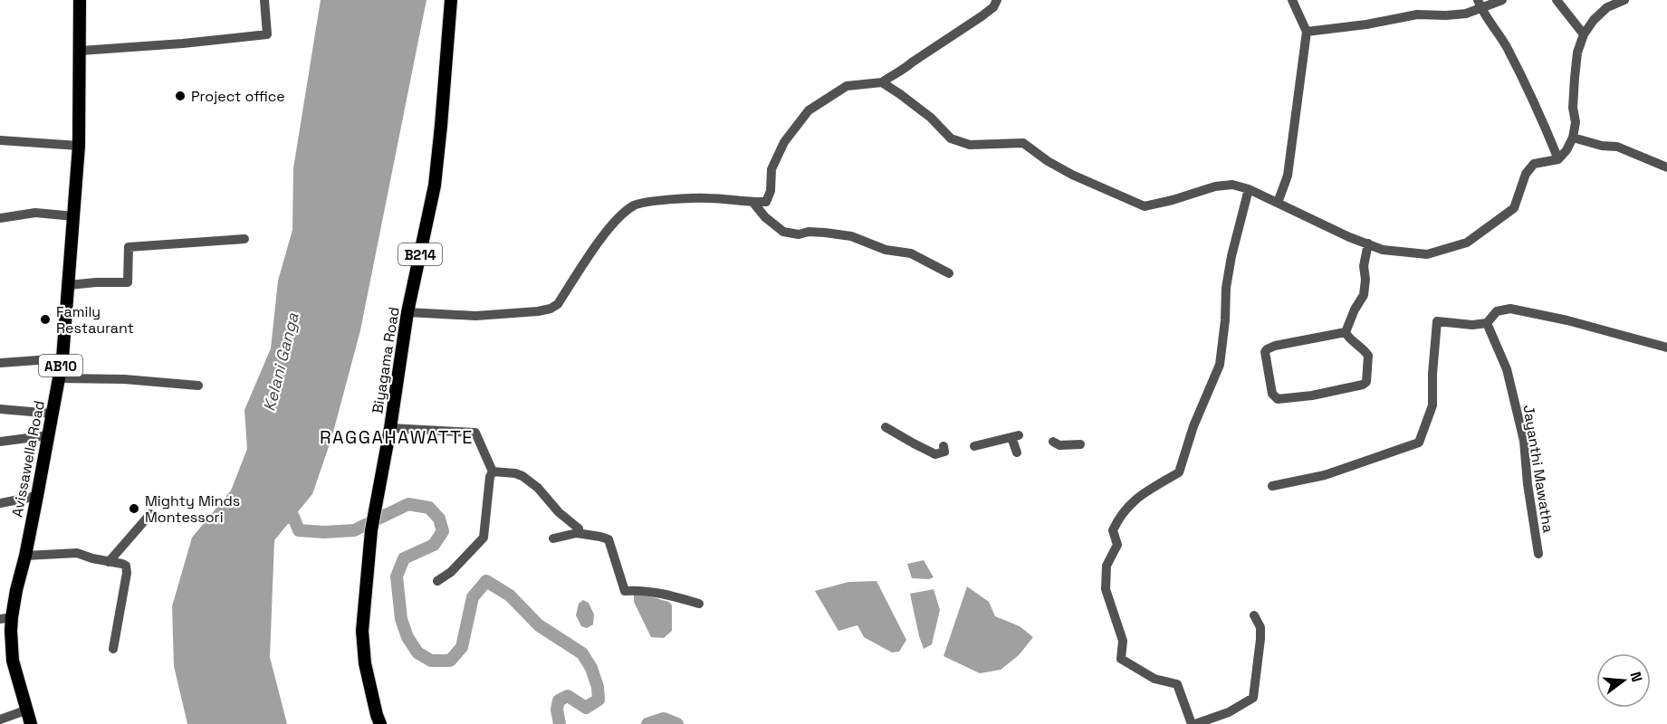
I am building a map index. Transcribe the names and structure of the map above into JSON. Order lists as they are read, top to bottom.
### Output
{
  "streets": {
    "main road": [
      "B214",
      "Biyagama Road",
      "AB10",
      "Avissawella Road"
    ],
    "street": ["Jayanthi Mawatha"]
  },
  "districts": ["RAGGAHAWATTE"],
  "water": ["Kelani Ganga"],
  "places": ["Project office", "Family Restaurant", "Mighty Minds Montessori"],
  "north": "right"
}
